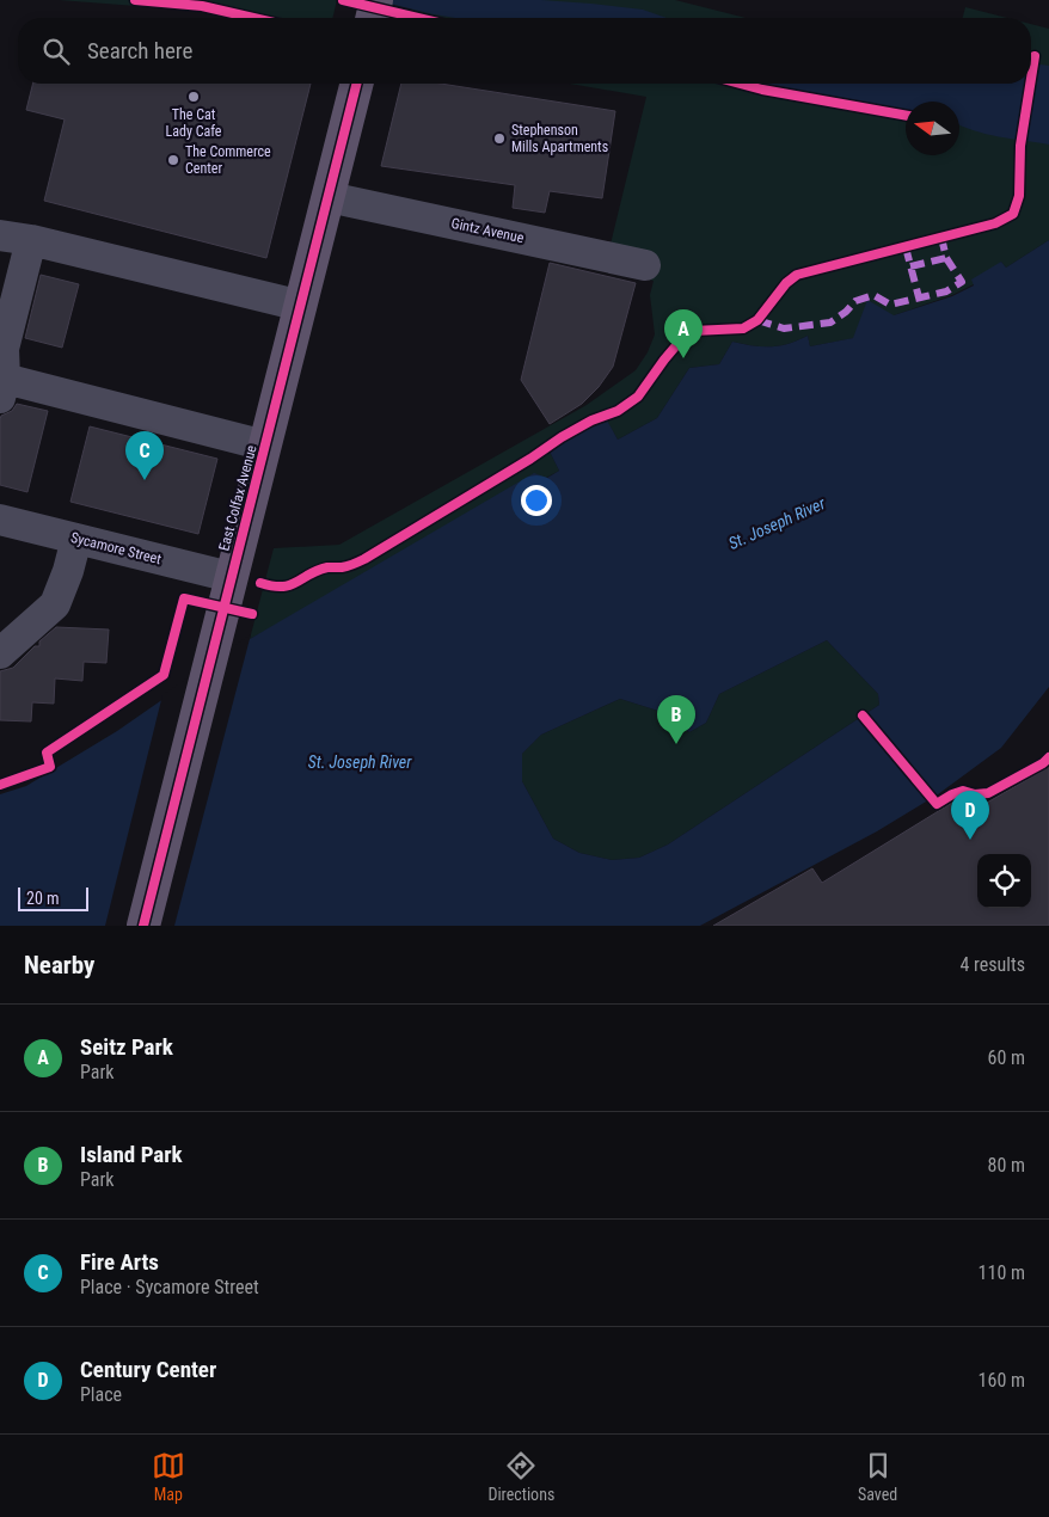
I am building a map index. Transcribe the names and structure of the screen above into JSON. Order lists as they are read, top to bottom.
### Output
{
  "streets": {
    "main road": ["East Colfax Avenue"],
    "street": ["Gintz Avenue", "Sycamore Street"]
  },
  "crossings": [
    ["Gintz Avenue", "East Colfax Avenue"],
    ["East Colfax Avenue", "Sycamore Street"]
  ],
  "water": ["St. Joseph River"],
  "places": ["The Cat Lady Cafe", "Stephenson Mills Apartments", "The Commerce Center"],
  "scale_bar": "20 m",
  "north": "left",
  "page": {
    "search": "Search here",
    "pins": [
      "A",
      "C",
      "B",
      "D"
    ],
    "scale": "20 m",
    "heading": ["Nearby", "4 results"],
    "list": [
      {
        "mark": "A",
        "name": "Seitz Park",
        "note": "Park",
        "value": "60 m"
      },
      {
        "mark": "B",
        "name": "Island Park",
        "note": "Park",
        "value": "80 m"
      },
      {
        "mark": "C",
        "name": "Fire Arts",
        "note": "Place · Sycamore Street",
        "value": "110 m"
      },
      {
        "mark": "D",
        "name": "Century Center",
        "note": "Place",
        "value": "160 m"
      }
    ],
    "nav": ["Map", "Directions", "Saved"]
  }
}
